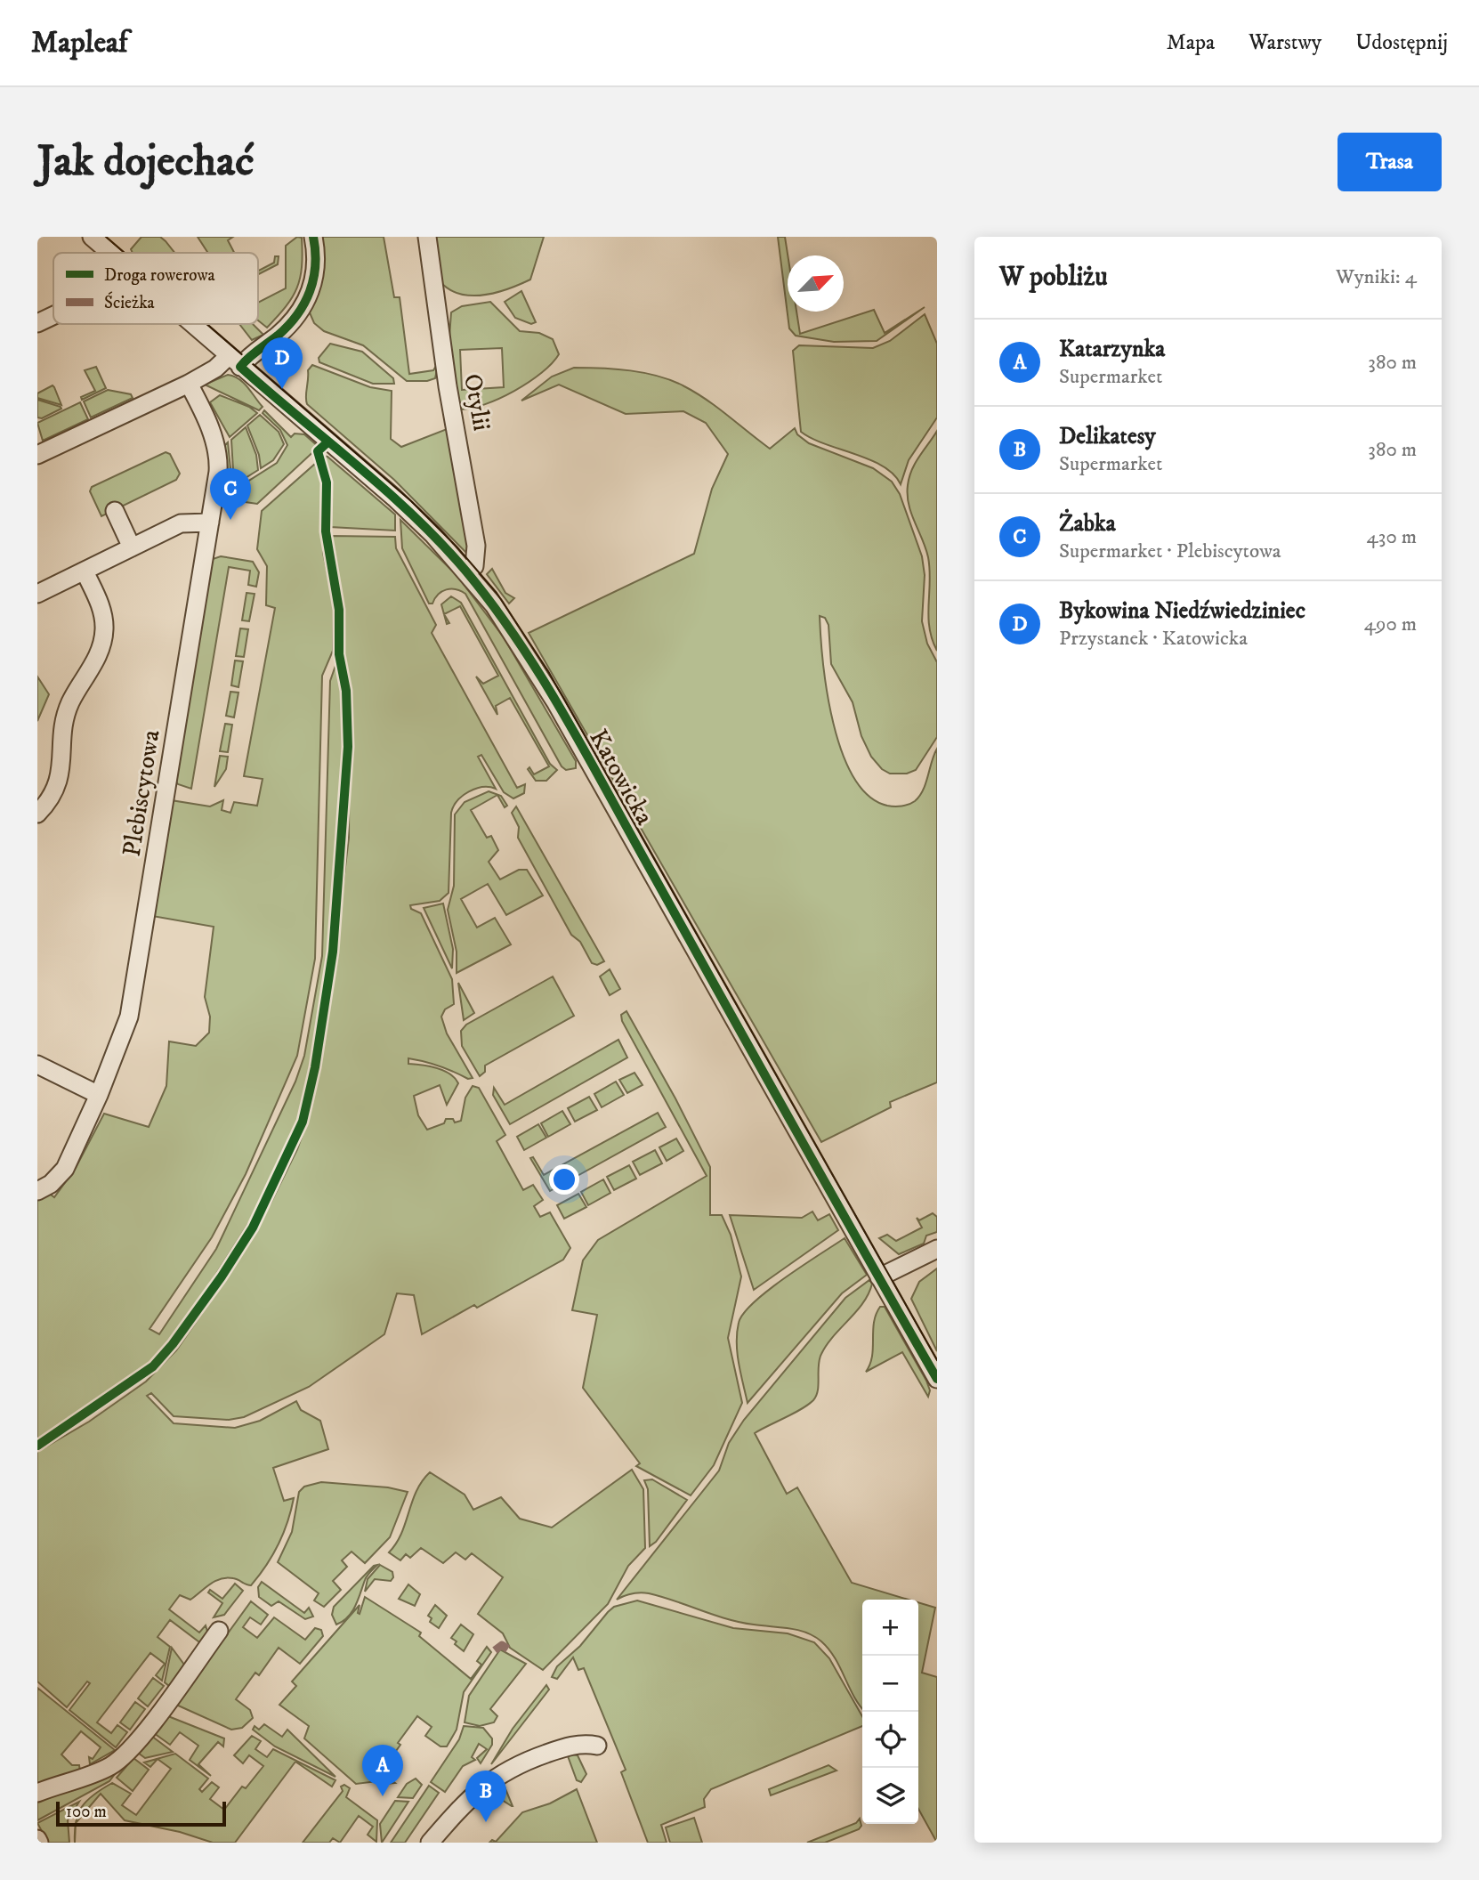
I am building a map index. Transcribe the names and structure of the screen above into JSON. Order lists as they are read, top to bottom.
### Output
{
  "streets": {
    "street": ["Otylii", "Katowicka", "Plebiscytowa"]
  },
  "crossings": [
    ["Otylii", "Katowicka"]
  ],
  "legend": ["Droga rowerowa", "Ścieżka"],
  "scale_bar": "100 m",
  "north": "top right",
  "page": {
    "header": "Mapleaf",
    "nav": ["Mapa", "Warstwy", "Udostępnij"],
    "buttons": "Trasa",
    "title": "Jak dojechać",
    "heading": ["W pobliżu", "Wyniki: 4"],
    "list": [
      {
        "mark": "A",
        "name": "Katarzynka",
        "note": "Supermarket",
        "value": "380 m"
      },
      {
        "mark": "B",
        "name": "Delikatesy",
        "note": "Supermarket",
        "value": "380 m"
      },
      {
        "mark": "C",
        "name": "Żabka",
        "note": "Supermarket · Plebiscytowa",
        "value": "430 m"
      },
      {
        "mark": "D",
        "name": "Bykowina Niedźwiedziniec",
        "note": "Przystanek · Katowicka",
        "value": "490 m"
      }
    ],
    "pins": [
      "D",
      "C",
      "A",
      "B"
    ],
    "map_buttons": ["+", "−"],
    "scale": "100 m"
  }
}
